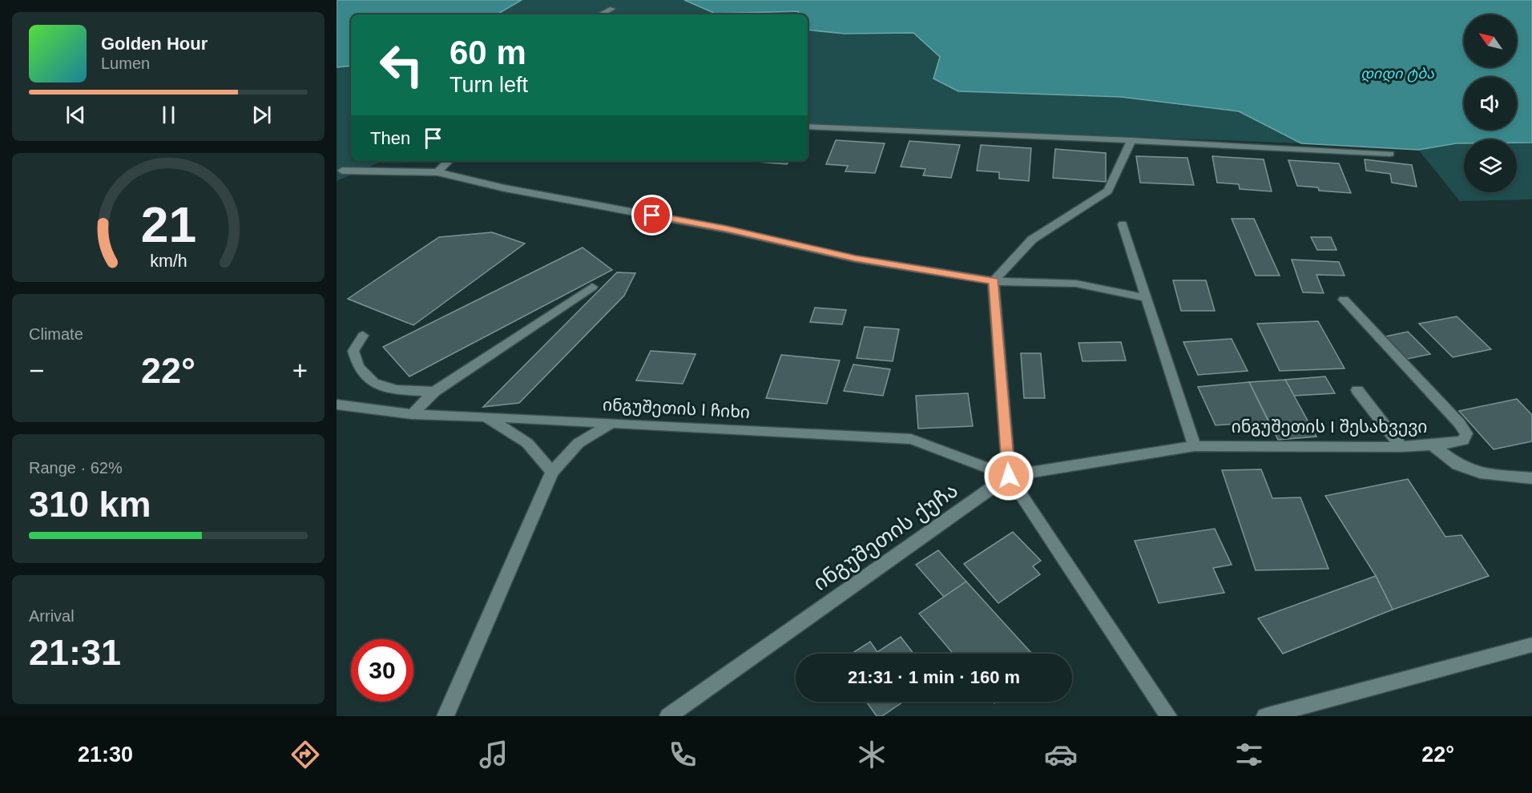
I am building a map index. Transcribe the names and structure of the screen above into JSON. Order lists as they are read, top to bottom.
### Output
{
  "streets": {
    "street": ["ინგუშეთის I ჩიხი", "ინგუშეთის I შესახვევი", "ინგუშეთის ქუჩა"]
  },
  "crossings": [
    ["ინგუშეთის I ჩიხი", "ინგუშეთის I შესახვევი"],
    ["ინგუშეთის I ჩიხი", "ინგუშეთის ქუჩა"],
    ["ინგუშეთის I შესახვევი", "ინგუშეთის ქუჩა"]
  ],
  "water": ["დიდი ტბა"],
  "north": "top left",
  "page": {
    "turn": ["60 m", "Turn left"],
    "song": ["Golden Hour", "Lumen"],
    "then": "Then",
    "tile": [
      "Climate",
      ["Range · 62%", "310 km"],
      ["Arrival", "21:31"]
    ],
    "heat": ["−", "22°", "+"],
    "limit": "30",
    "trip": "21:31 · 1 min · 160 m",
    "tabs": ["21:30", "22°"],
    "gauge": ["21", "km/h"]
  }
}
